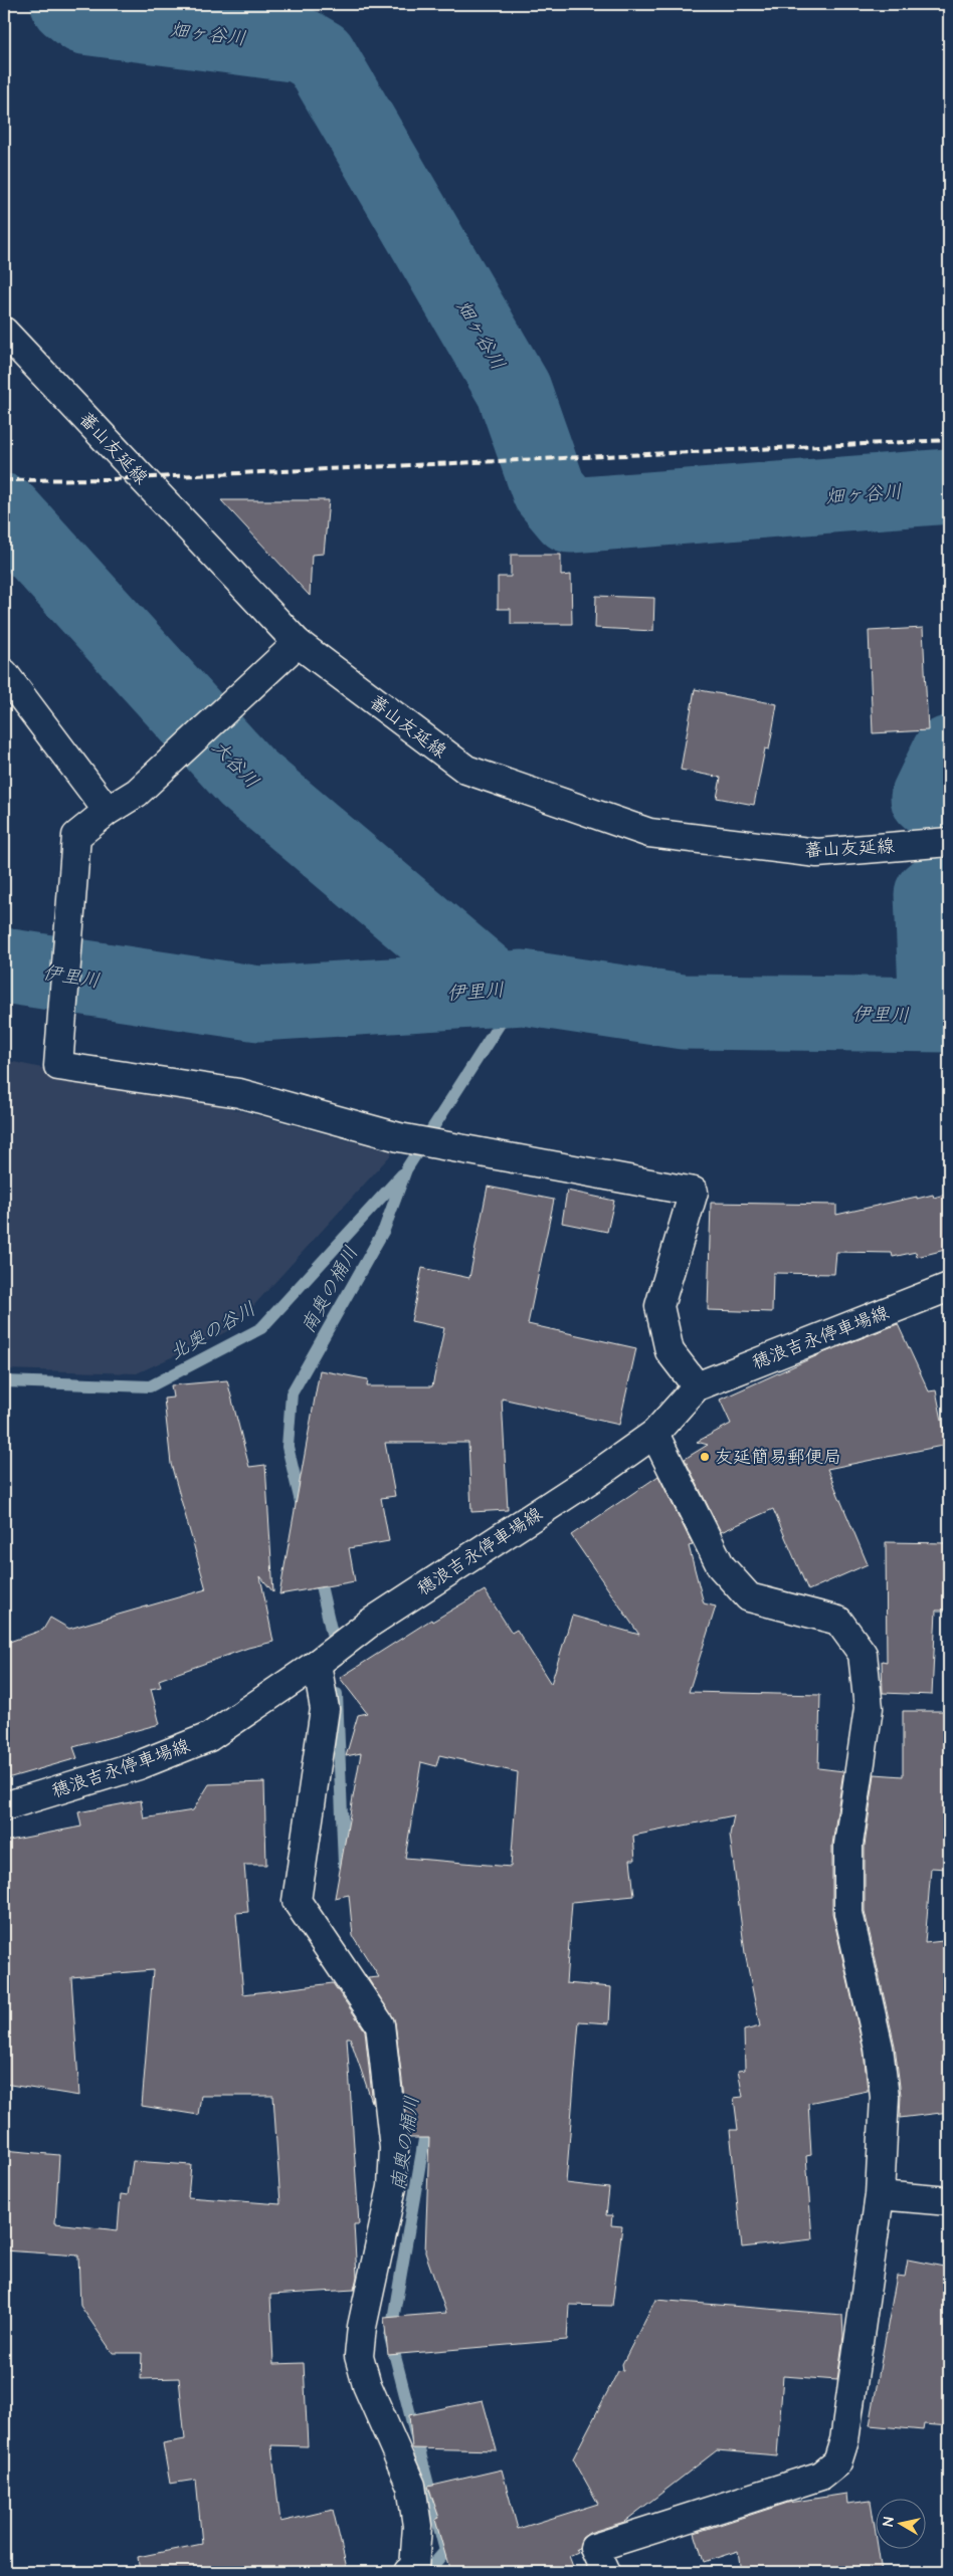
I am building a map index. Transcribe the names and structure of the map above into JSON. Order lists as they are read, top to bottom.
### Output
{
  "streets": {
    "street": ["蕃山友延線", "穂浪吉永停車場線"]
  },
  "water": [
    "畑ヶ谷川",
    "大谷川",
    "伊里川",
    "南奥の桶川",
    "北奥の谷川"
  ],
  "places": ["友延簡易郵便局"],
  "north": "left"
}
